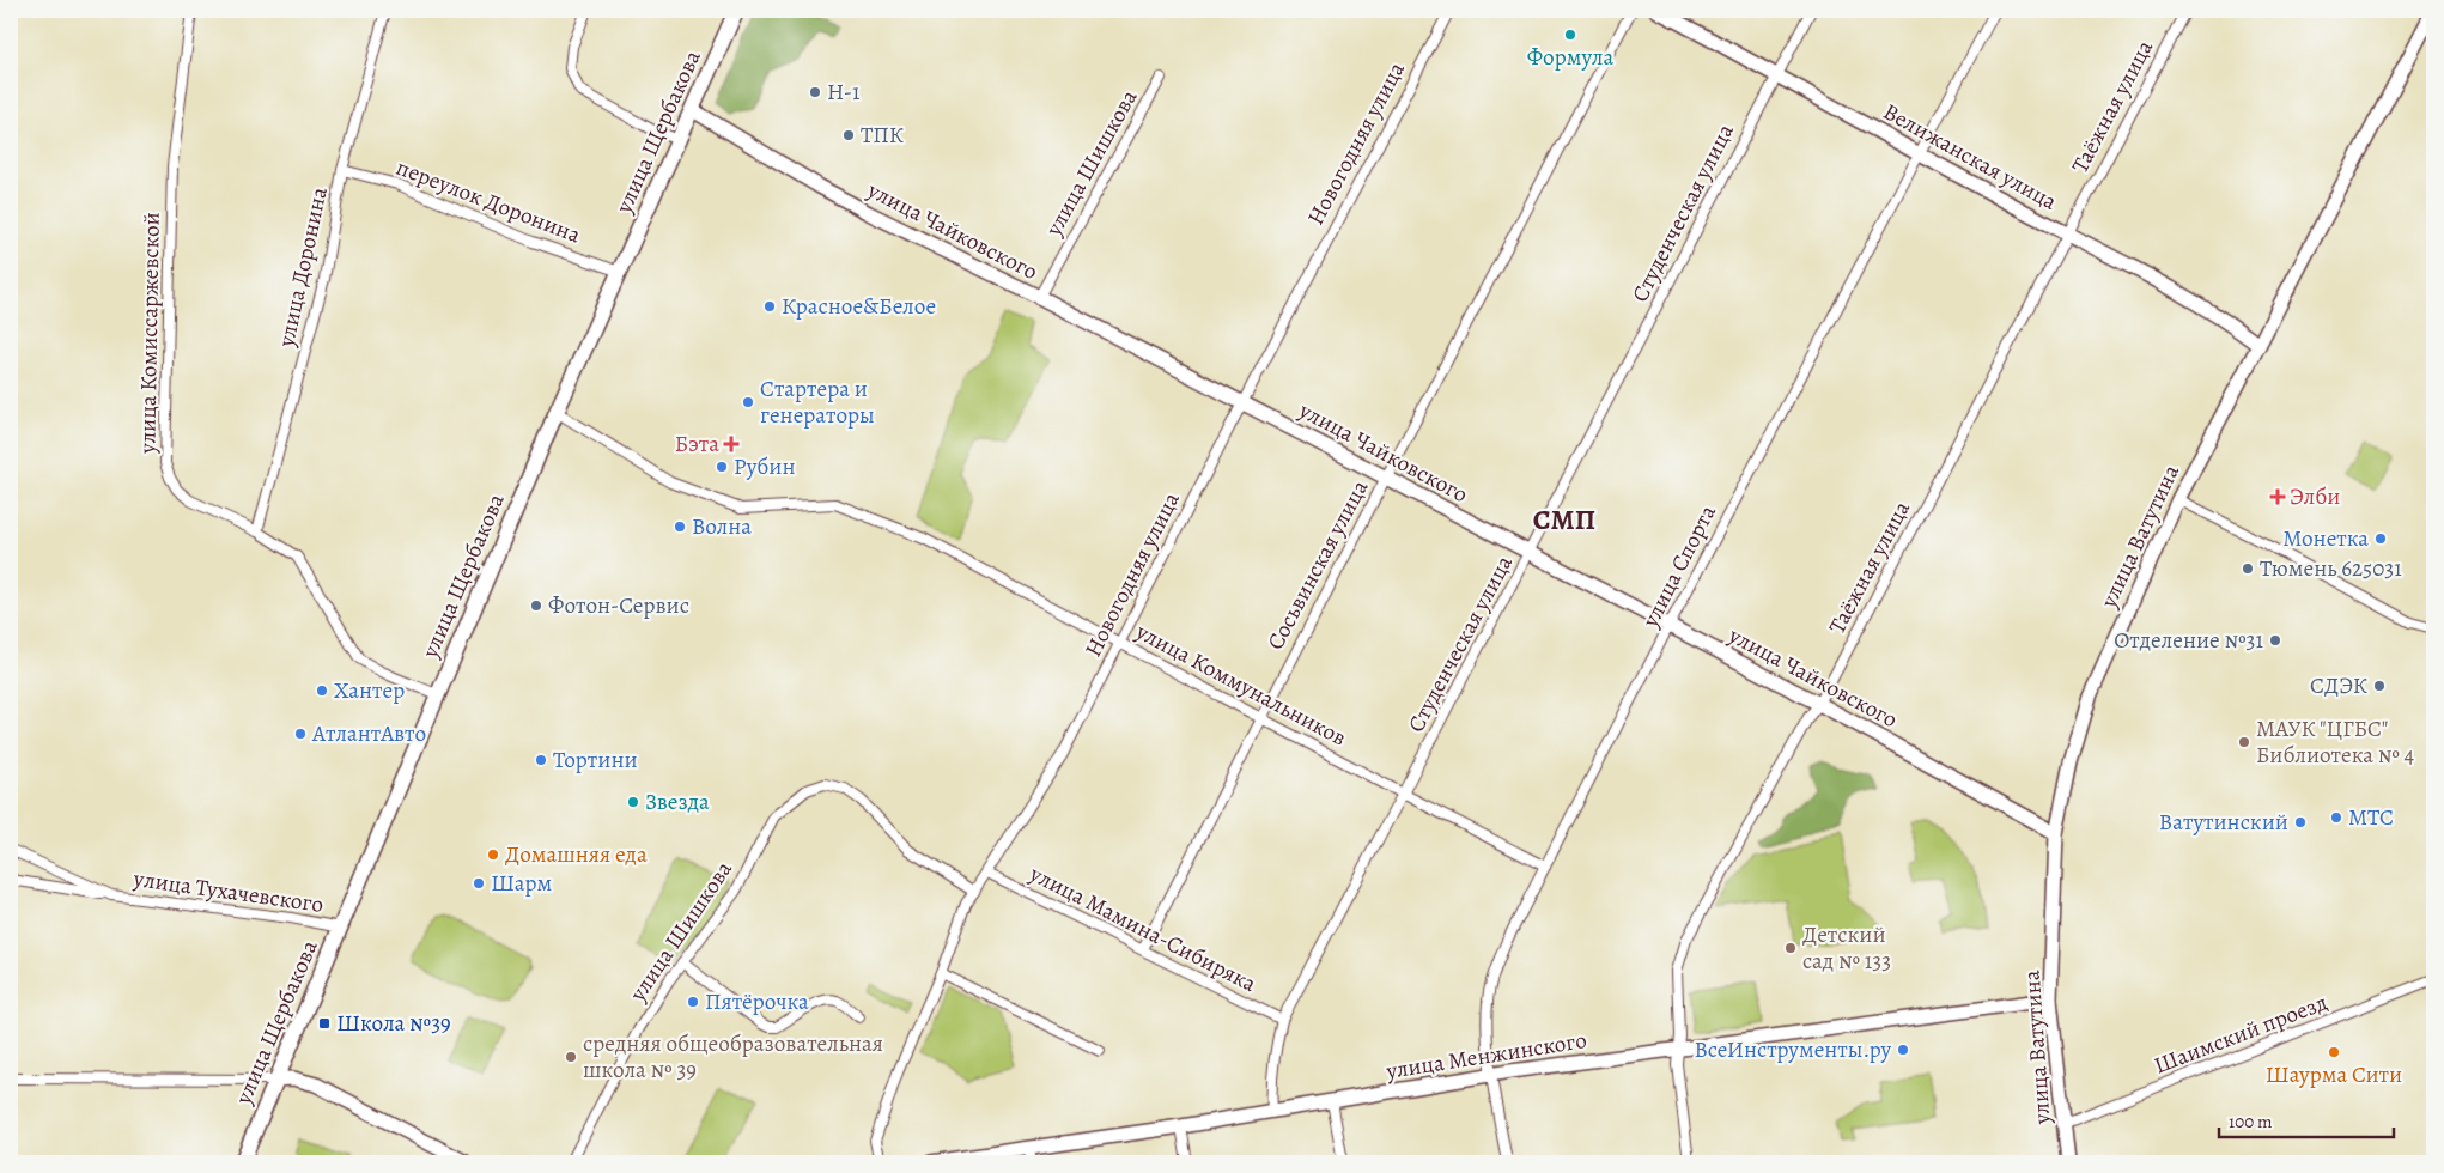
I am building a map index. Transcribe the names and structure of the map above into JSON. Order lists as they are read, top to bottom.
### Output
{
  "streets": {
    "main road": ["улица Щербакова"],
    "street": [
      "Таёжная улица",
      "Новогодняя улица",
      "Велижанская улица",
      "улица Шишкова",
      "переулок Доронина",
      "Студенческая улица",
      "улица Чайковского",
      "улица Доронина",
      "улица Комиссаржевской",
      "улица Ватутина",
      "Сосьвинская улица",
      "улица Спорта",
      "улица Коммунальников",
      "улица Тухачевского",
      "улица Мамина-Сибиряка",
      "Шаимский проезд",
      "улица Менжинского"
    ]
  },
  "crossings": [
    ["Таёжная улица", "Велижанская улица"],
    ["Таёжная улица", "улица Чайковского"],
    ["Таёжная улица", "улица Менжинского"],
    ["улица Щербакова", "переулок Доронина"],
    ["улица Щербакова", "улица Чайковского"],
    ["улица Щербакова", "улица Комиссаржевской"],
    ["улица Щербакова", "улица Коммунальников"],
    ["улица Щербакова", "улица Тухачевского"],
    ["Новогодняя улица", "улица Шишкова"],
    ["Новогодняя улица", "улица Чайковского"],
    ["Новогодняя улица", "улица Коммунальников"],
    ["Новогодняя улица", "улица Мамина-Сибиряка"],
    ["Велижанская улица", "Студенческая улица"],
    ["Велижанская улица", "улица Ватутина"],
    ["Велижанская улица", "улица Спорта"],
    ["улица Шишкова", "улица Чайковского"],
    ["переулок Доронина", "улица Доронина"],
    ["Студенческая улица", "улица Чайковского"],
    ["Студенческая улица", "улица Коммунальников"],
    ["Студенческая улица", "улица Мамина-Сибиряка"],
    ["Студенческая улица", "улица Менжинского"],
    ["улица Чайковского", "улица Ватутина"],
    ["улица Чайковского", "Сосьвинская улица"],
    ["улица Чайковского", "улица Спорта"],
    ["улица Доронина", "улица Комиссаржевской"],
    ["улица Ватутина", "Шаимский проезд"],
    ["улица Ватутина", "улица Менжинского"],
    ["Сосьвинская улица", "улица Коммунальников"],
    ["Сосьвинская улица", "улица Мамина-Сибиряка"],
    ["улица Спорта", "улица Коммунальников"],
    ["улица Спорта", "улица Менжинского"]
  ],
  "districts": ["СМП"],
  "places": {
    "other": [
      "Формула",
      "Н-1",
      "ТПК",
      "Красное&Белое",
      "Стартера и генераторы",
      "Рубин",
      "Волна",
      "Монетка",
      "Тюмень 625031",
      "Фотон-Сервис",
      "Отделение №31",
      "СДЭК",
      "Хантер",
      "АтлантАвто",
      "МАУК \"ЦГБС\" Библиотека № 4",
      "Тортини",
      "Звезда",
      "МТС",
      "Ватутинский",
      "Домашняя еда",
      "Шарм",
      "Детский сад № 133",
      "Пятёрочка",
      "ВсеИнструменты.ру",
      "Шаурма Сити",
      "средняя общеобразовательная школа № 39"
    ],
    "health": ["Бэта", "Элби"],
    "transit": ["Школа №39"]
  },
  "scale_bar": "100 m"
}
